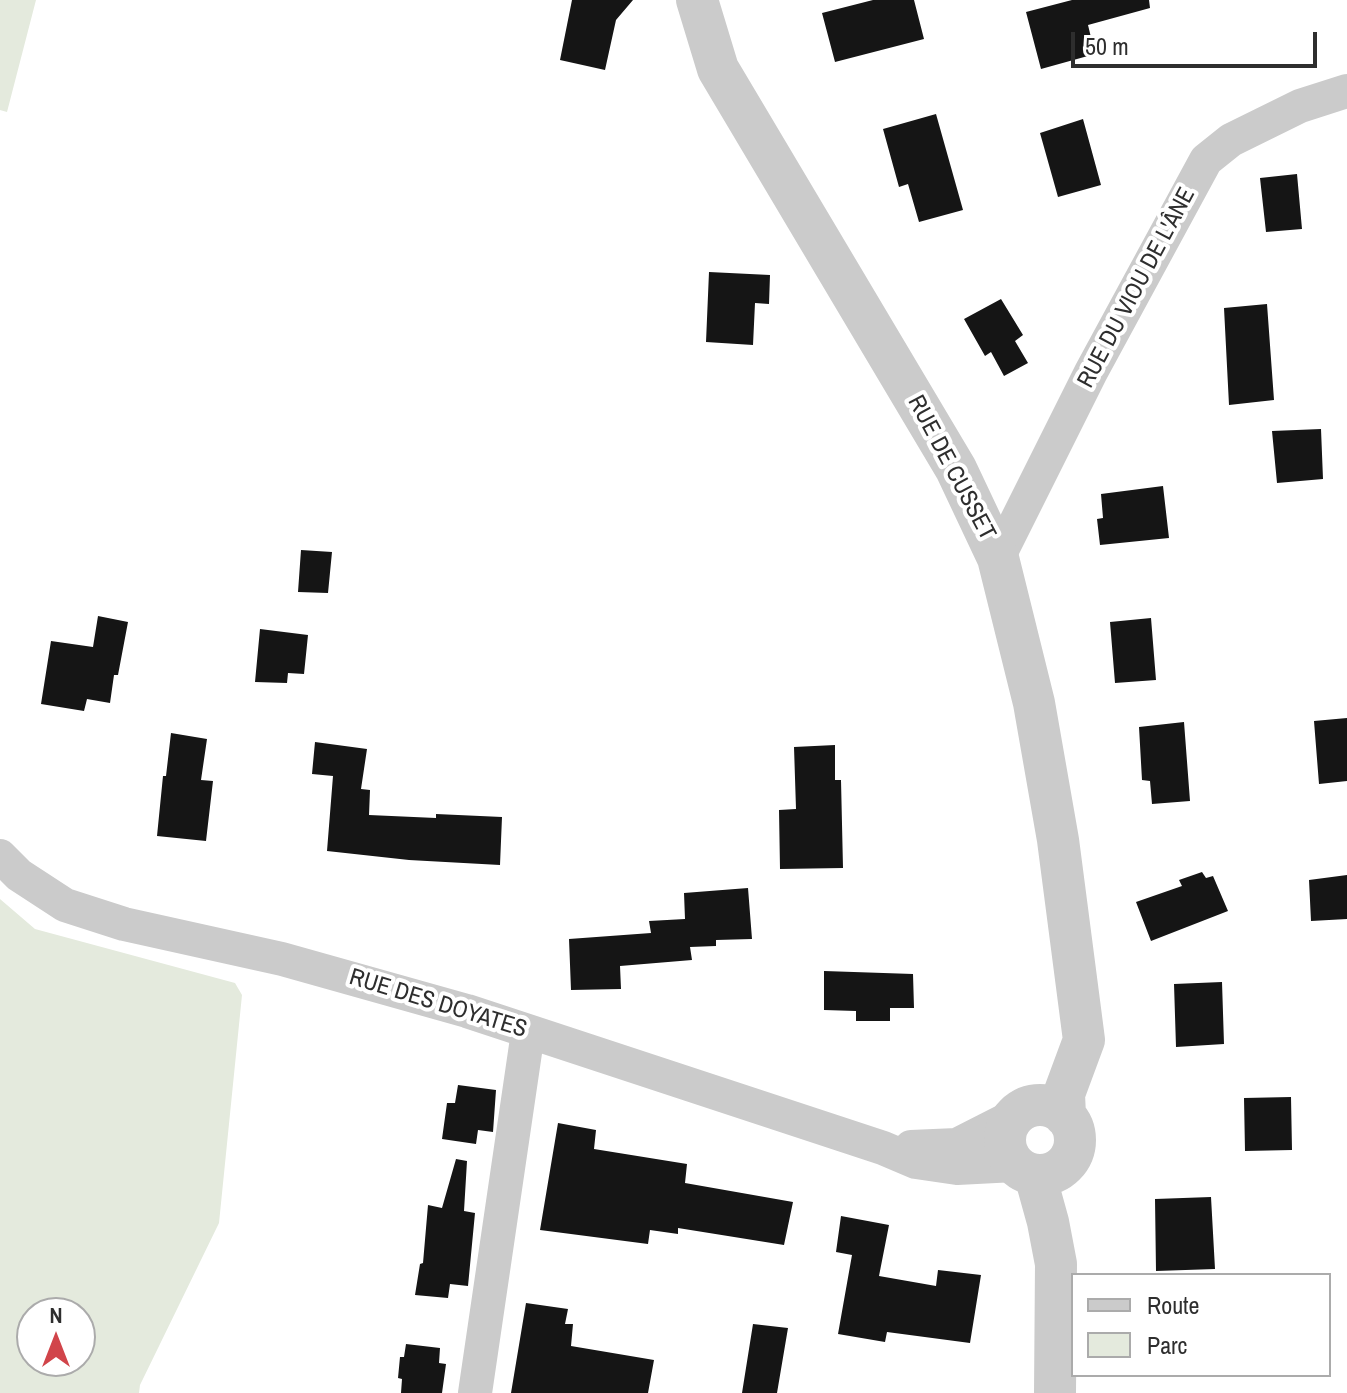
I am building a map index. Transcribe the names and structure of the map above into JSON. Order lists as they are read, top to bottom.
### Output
{
  "streets": {
    "street": ["RUE DU VIOU DE L'ÂNE", "RUE DE CUSSET", "RUE DES DOYATES"]
  },
  "crossings": [
    ["RUE DU VIOU DE L'ÂNE", "RUE DE CUSSET"],
    ["RUE DE CUSSET", "RUE DES DOYATES"]
  ],
  "legend": ["Route", "Parc"],
  "scale_bar": "50 m",
  "north": "top"
}
